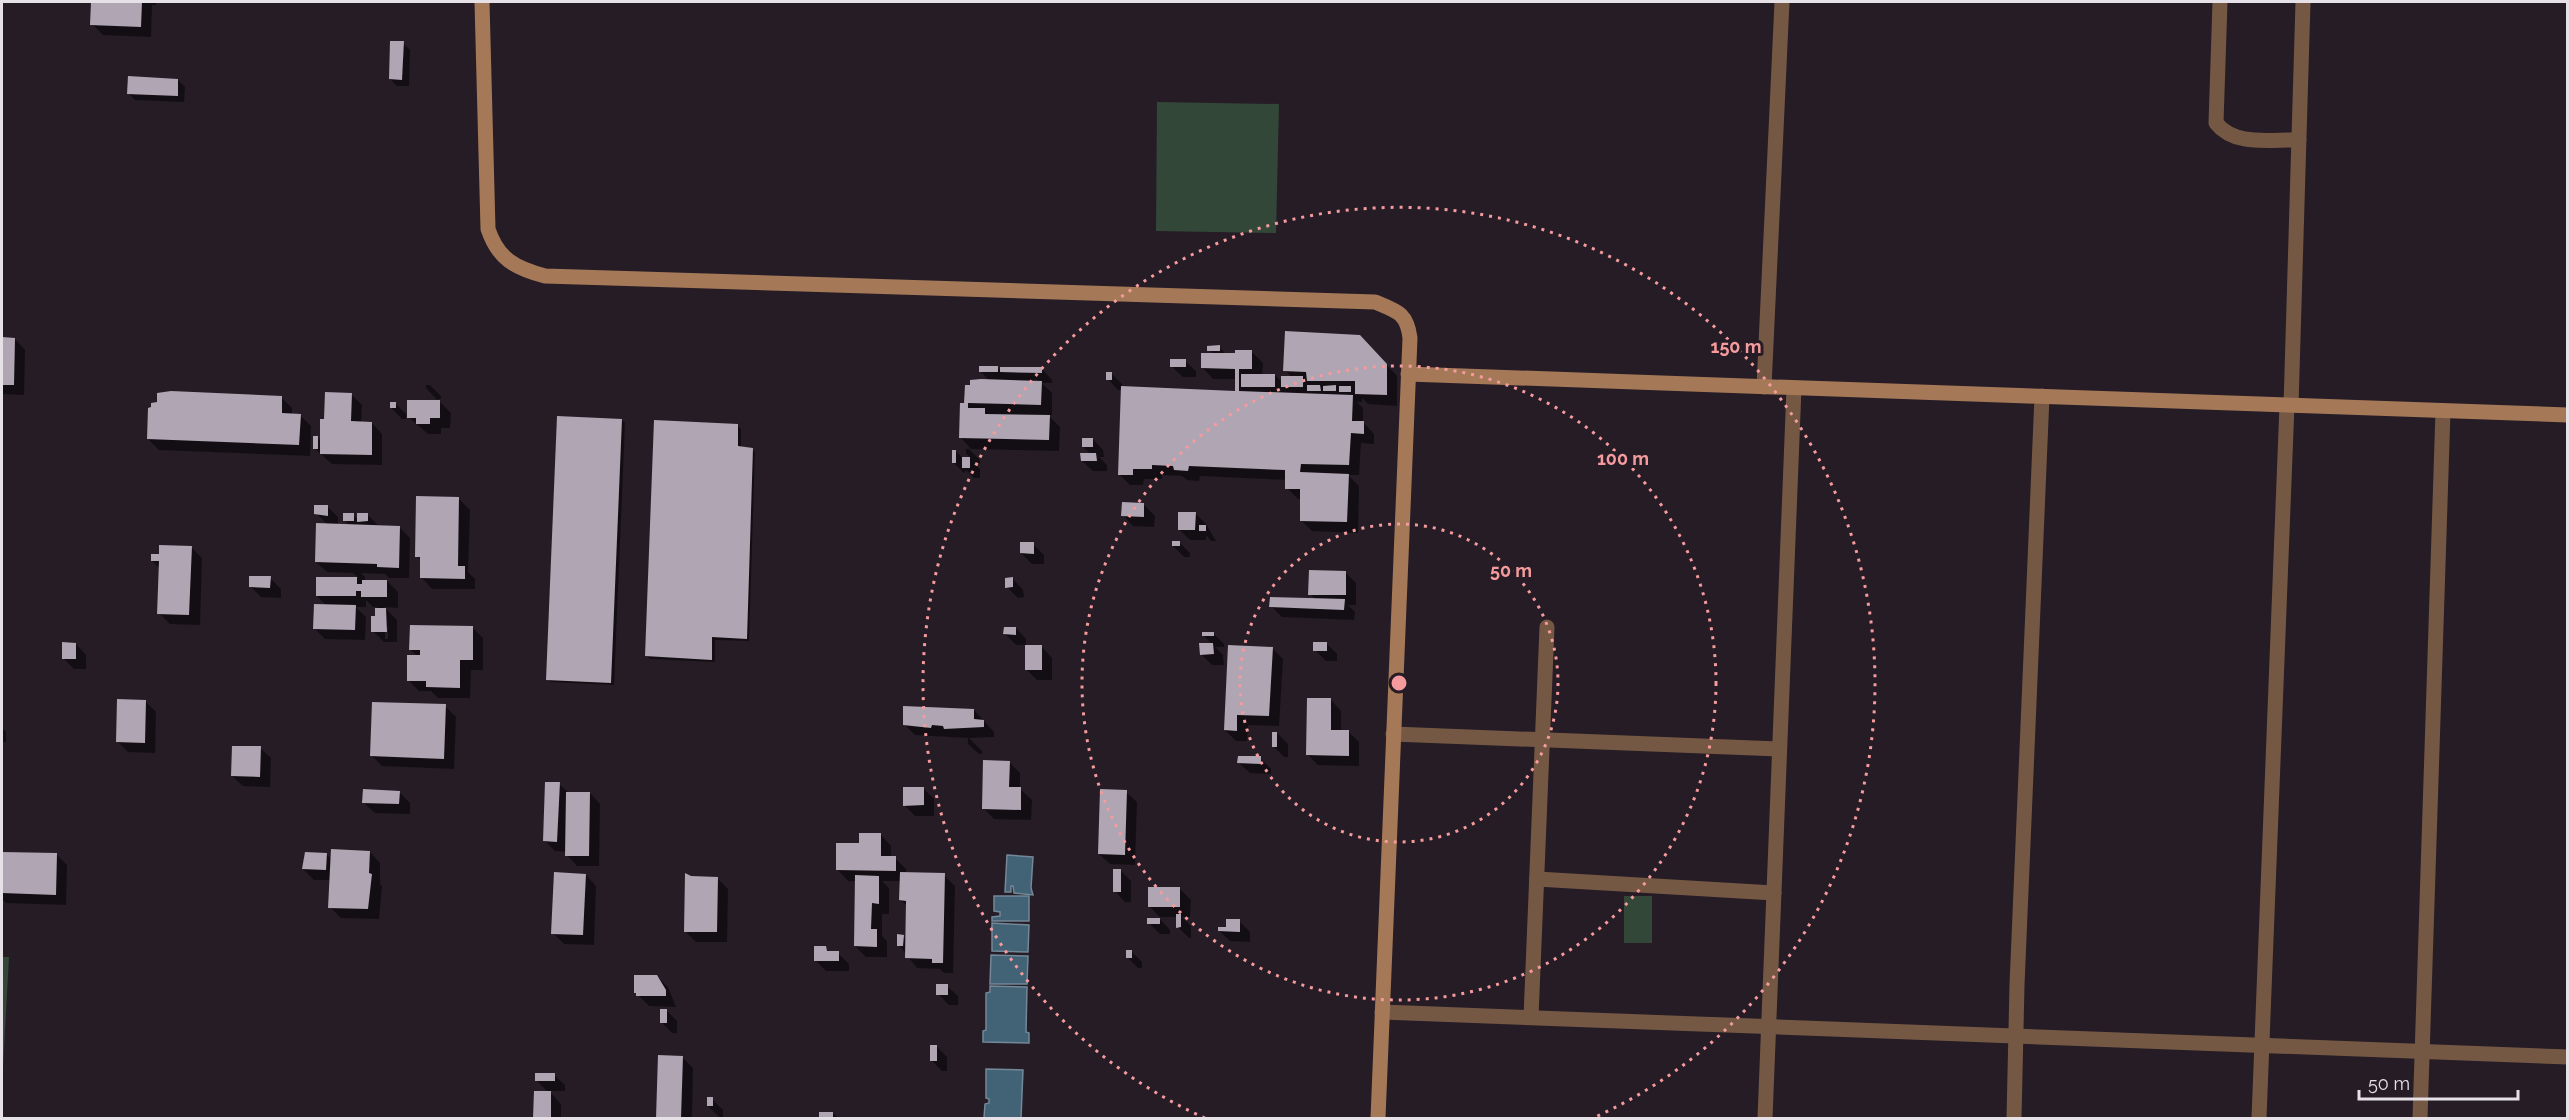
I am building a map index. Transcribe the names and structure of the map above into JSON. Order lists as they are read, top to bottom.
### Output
{
  "scale_bar": "50 m",
  "rings": ["150 m", "100 m", "50 m"]
}
